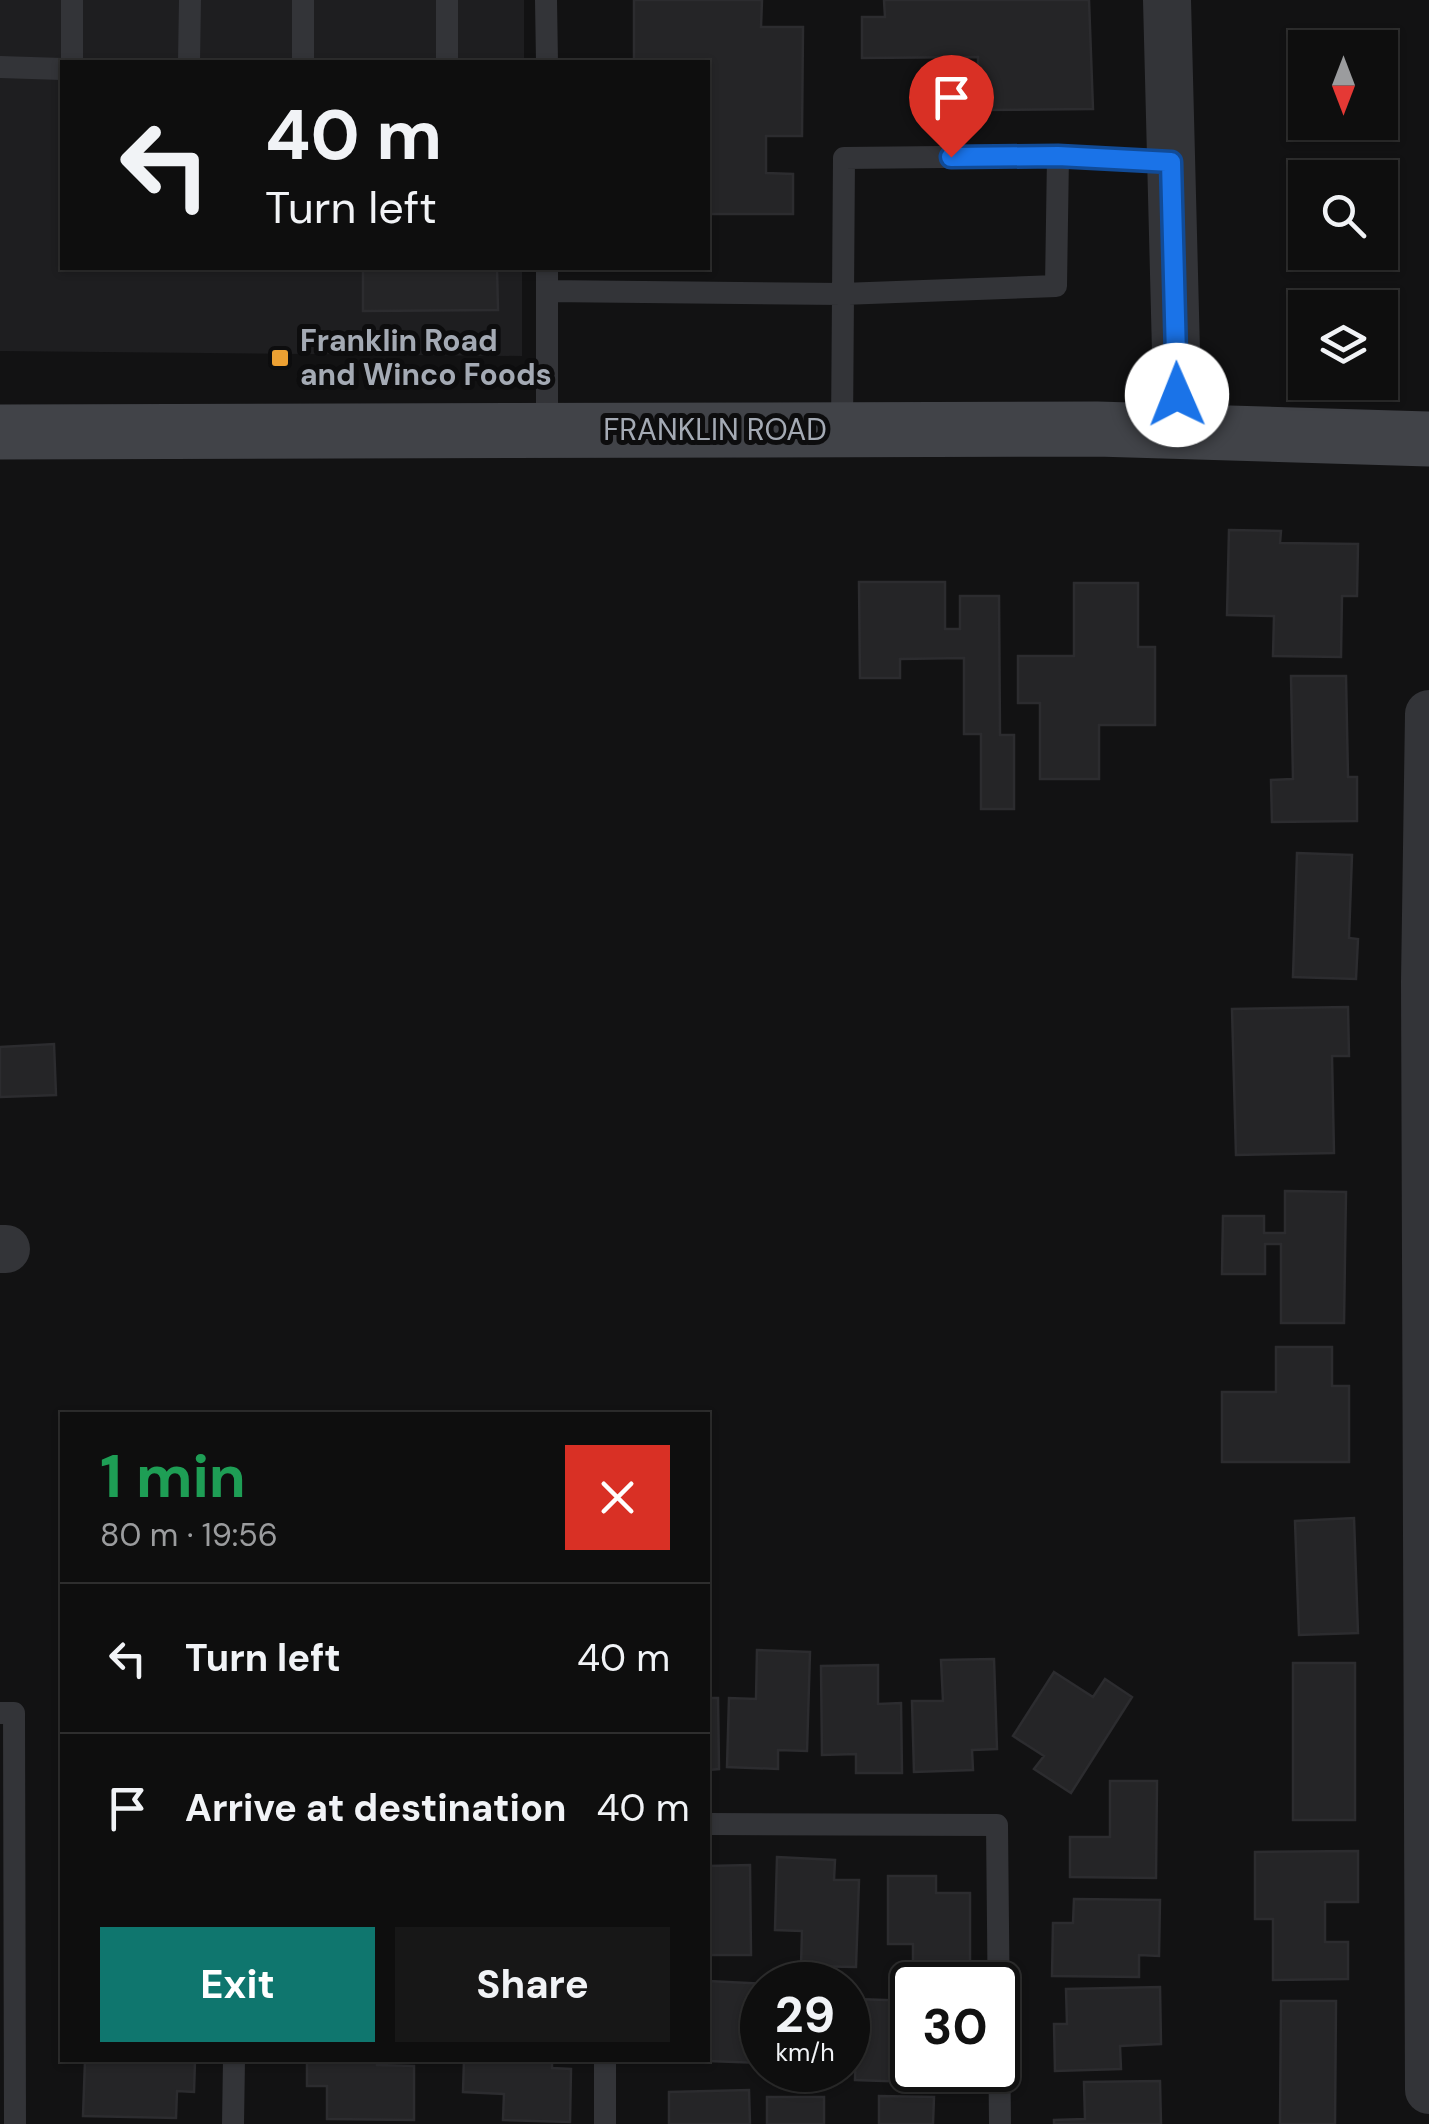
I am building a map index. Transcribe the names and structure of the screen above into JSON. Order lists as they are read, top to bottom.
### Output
{
  "streets": {
    "main road": ["FRANKLIN ROAD"]
  },
  "places": {
    "transit": ["Franklin Road and Winco Foods"]
  },
  "north": "bottom",
  "page": {
    "turn": ["40 m", "Turn left"],
    "heading": ["1 min", "80 m · 19:56"],
    "list": [
      {
        "name": "Turn left",
        "value": "40 m"
      },
      {
        "name": "Arrive at destination",
        "value": "40 m"
      }
    ],
    "buttons": ["Exit", "Share"],
    "speed": "29 km/h",
    "limit": "30"
  }
}
